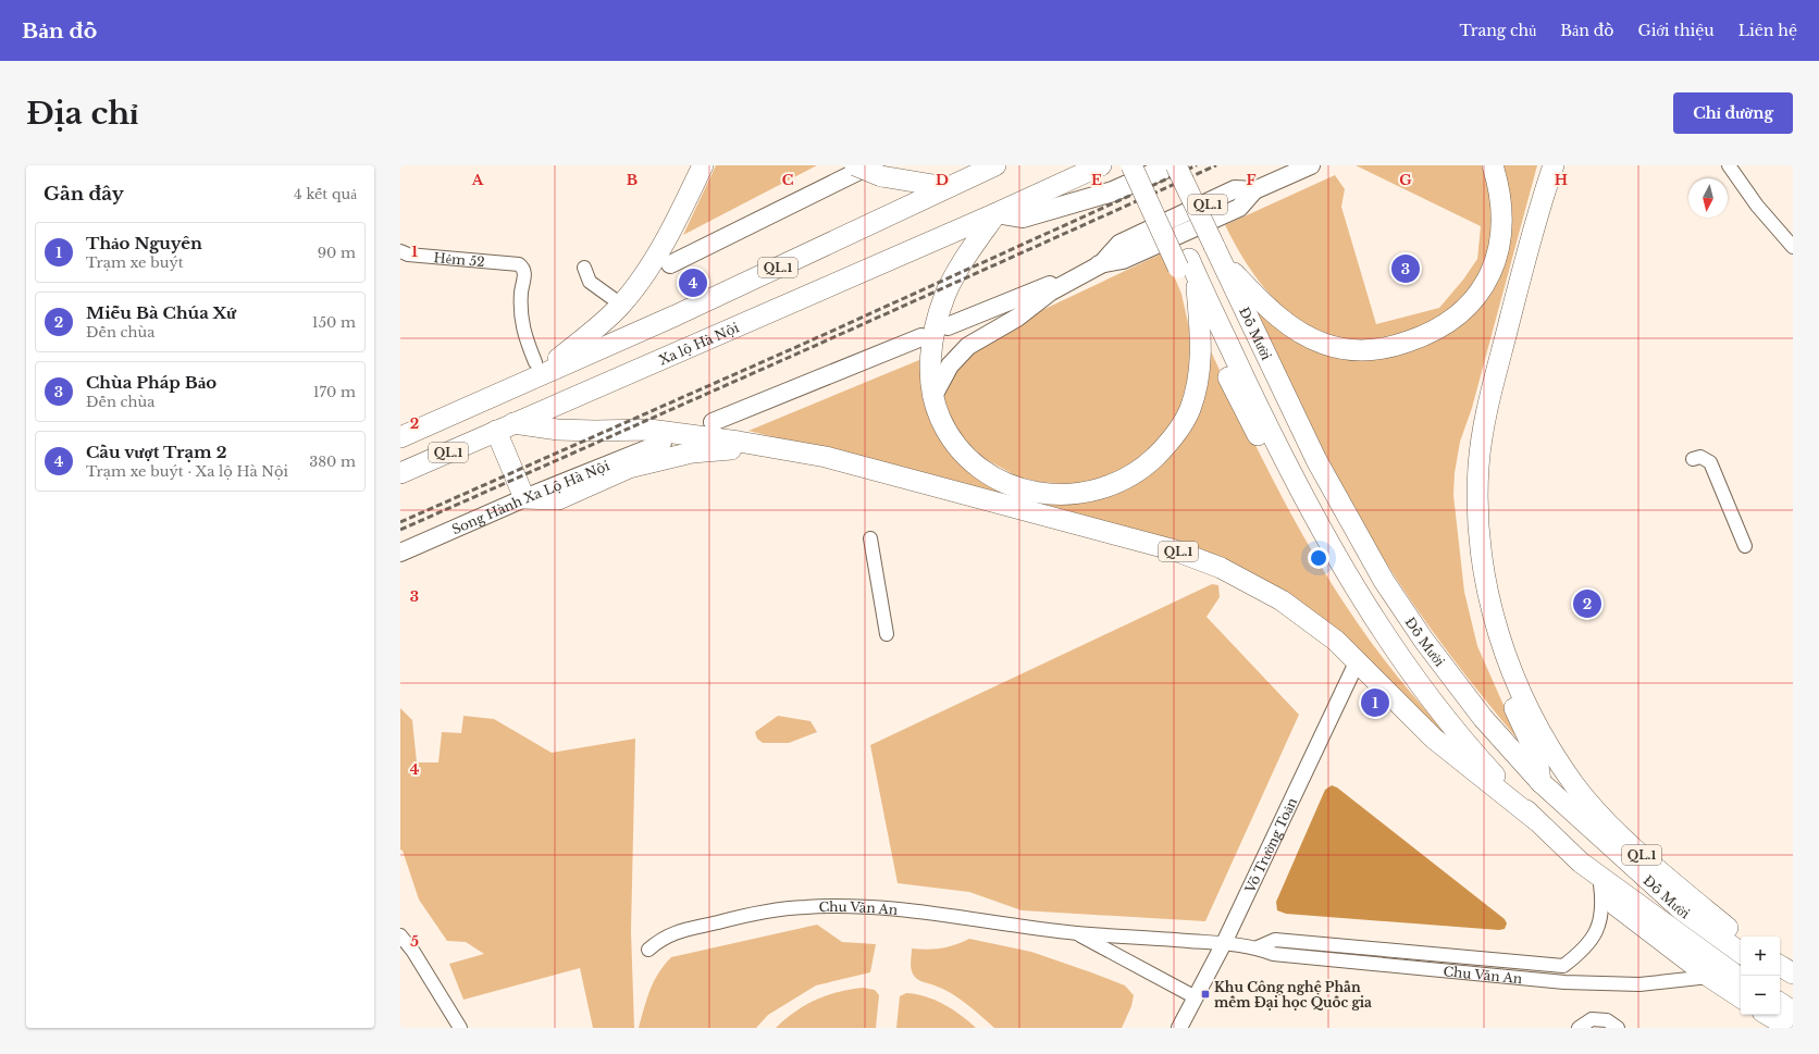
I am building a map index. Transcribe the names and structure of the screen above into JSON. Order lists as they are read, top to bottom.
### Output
{
  "streets": {
    "highway": ["QL.1", "Đỗ Mười", "Xa lộ Hà Nội"],
    "main road": ["Song Hành Xa Lộ Hà Nội"],
    "street": ["Hẻm 52", "Võ Trường Toản", "Chu Văn An"]
  },
  "crossings": [
    ["QL.1", "Hẻm 52"],
    ["QL.1", "Đỗ Mười"],
    ["QL.1", "Xa lộ Hà Nội"],
    ["QL.1", "Võ Trường Toản"],
    ["Đỗ Mười", "Chu Văn An"],
    ["Võ Trường Toản", "Chu Văn An"]
  ],
  "places": {
    "transit": ["Khu Công nghệ Phần mềm Đại học Quốc gia"]
  },
  "north": "bottom",
  "page": {
    "header": "Bản đồ",
    "nav": [
      "Trang chủ",
      "Bản đồ",
      "Giới thiệu",
      "Liên hệ"
    ],
    "buttons": "Chỉ đường",
    "title": "Địa chỉ",
    "heading": ["Gần đây", "4 kết quả"],
    "list": [
      {
        "mark": "1",
        "name": "Thảo Nguyên",
        "note": "Trạm xe buýt",
        "value": "90 m"
      },
      {
        "mark": "2",
        "name": "Miễu Bà Chúa Xứ",
        "note": "Đền chùa",
        "value": "150 m"
      },
      {
        "mark": "3",
        "name": "Chùa Pháp Bảo",
        "note": "Đền chùa",
        "value": "170 m"
      },
      {
        "mark": "4",
        "name": "Cầu vượt Trạm 2",
        "note": "Trạm xe buýt · Xa lộ Hà Nội",
        "value": "380 m"
      }
    ],
    "pins": [
      "3",
      "4",
      "2",
      "1"
    ],
    "map_buttons": ["+", "−"]
  },
  "grid": {
    "columns": [
      "A",
      "B",
      "C",
      "D",
      "E",
      "F",
      "G",
      "H"
    ],
    "rows": [
      "1",
      "2",
      "3",
      "4",
      "5"
    ]
  }
}
